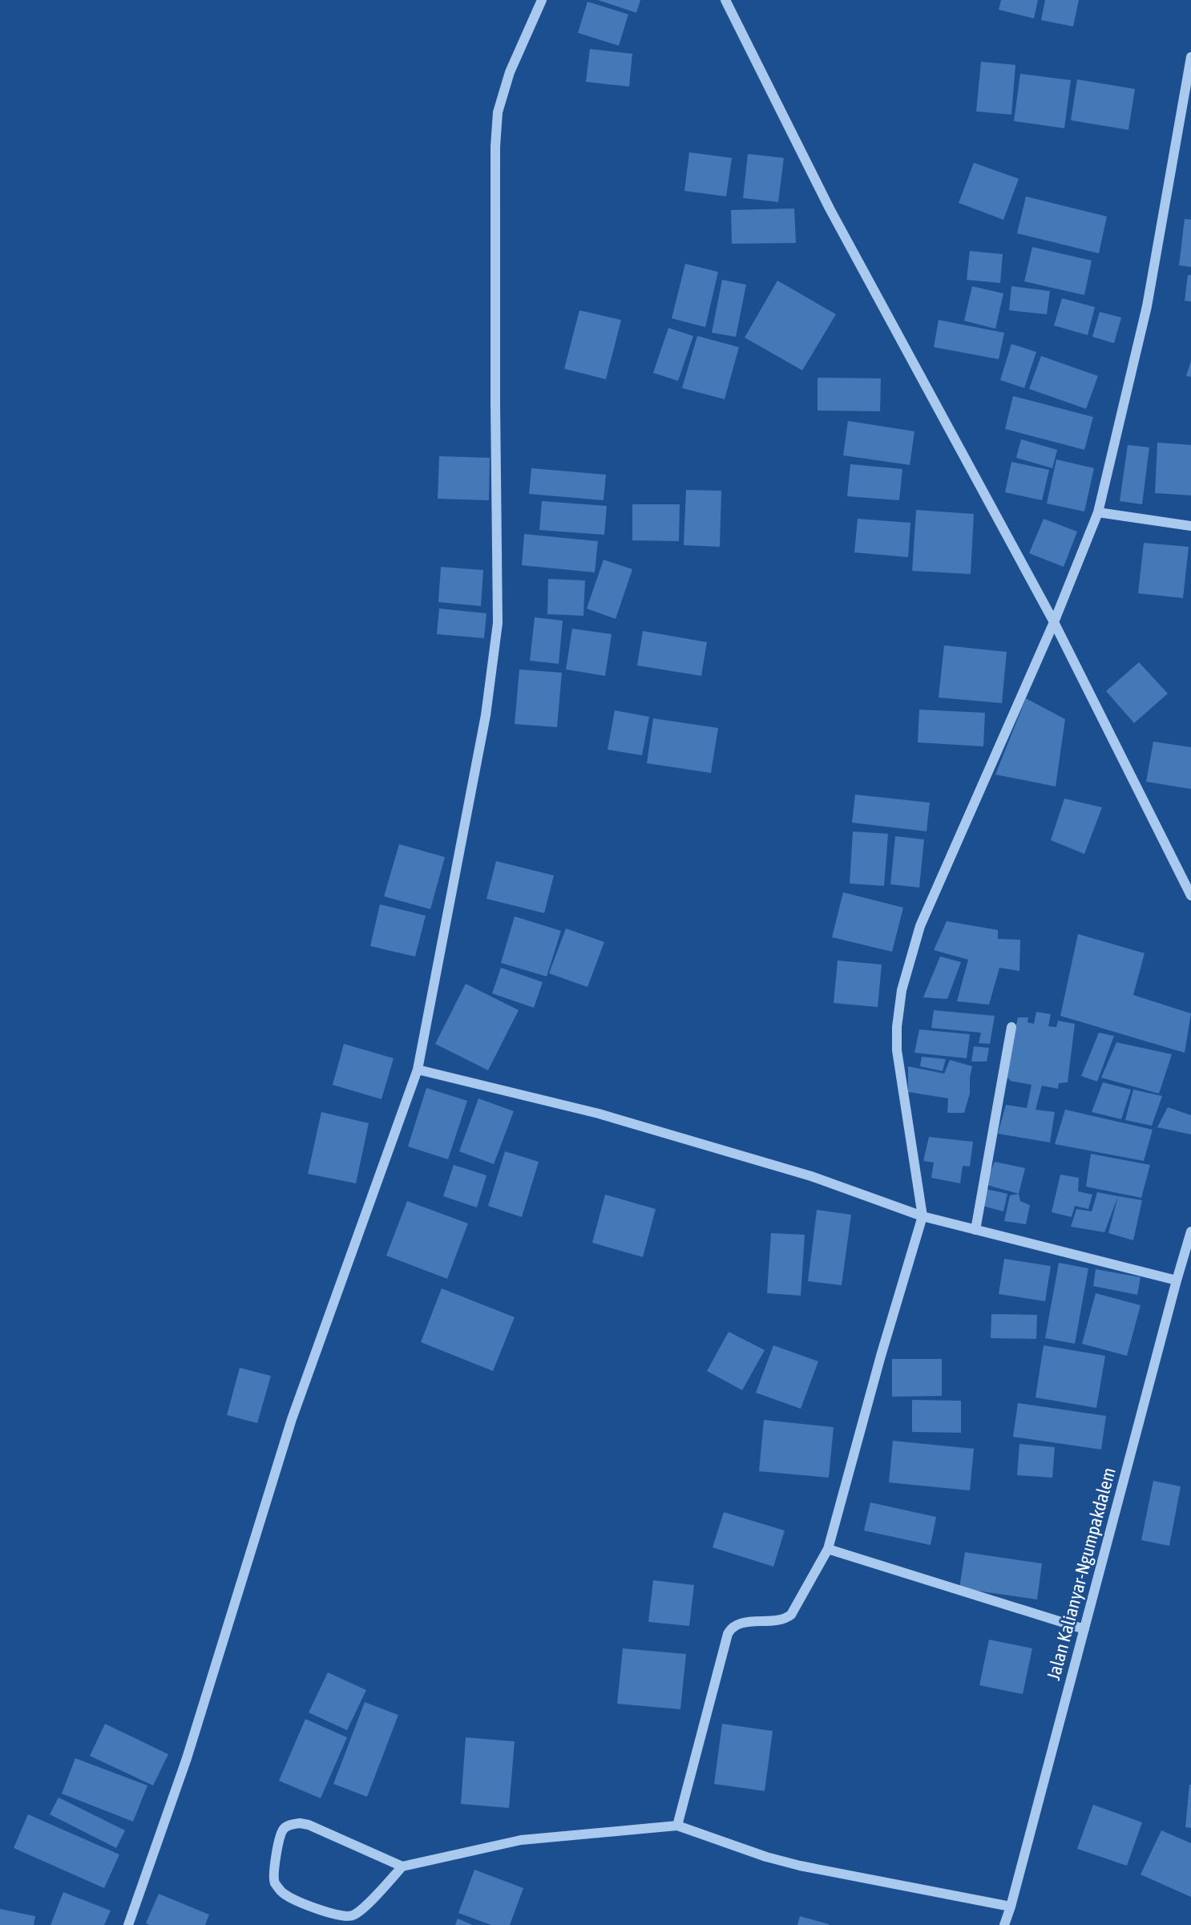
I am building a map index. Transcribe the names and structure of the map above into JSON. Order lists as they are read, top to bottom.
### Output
{
  "streets": {
    "street": ["Jalan Kalianyar-Ngumpakdalem"]
  }
}
